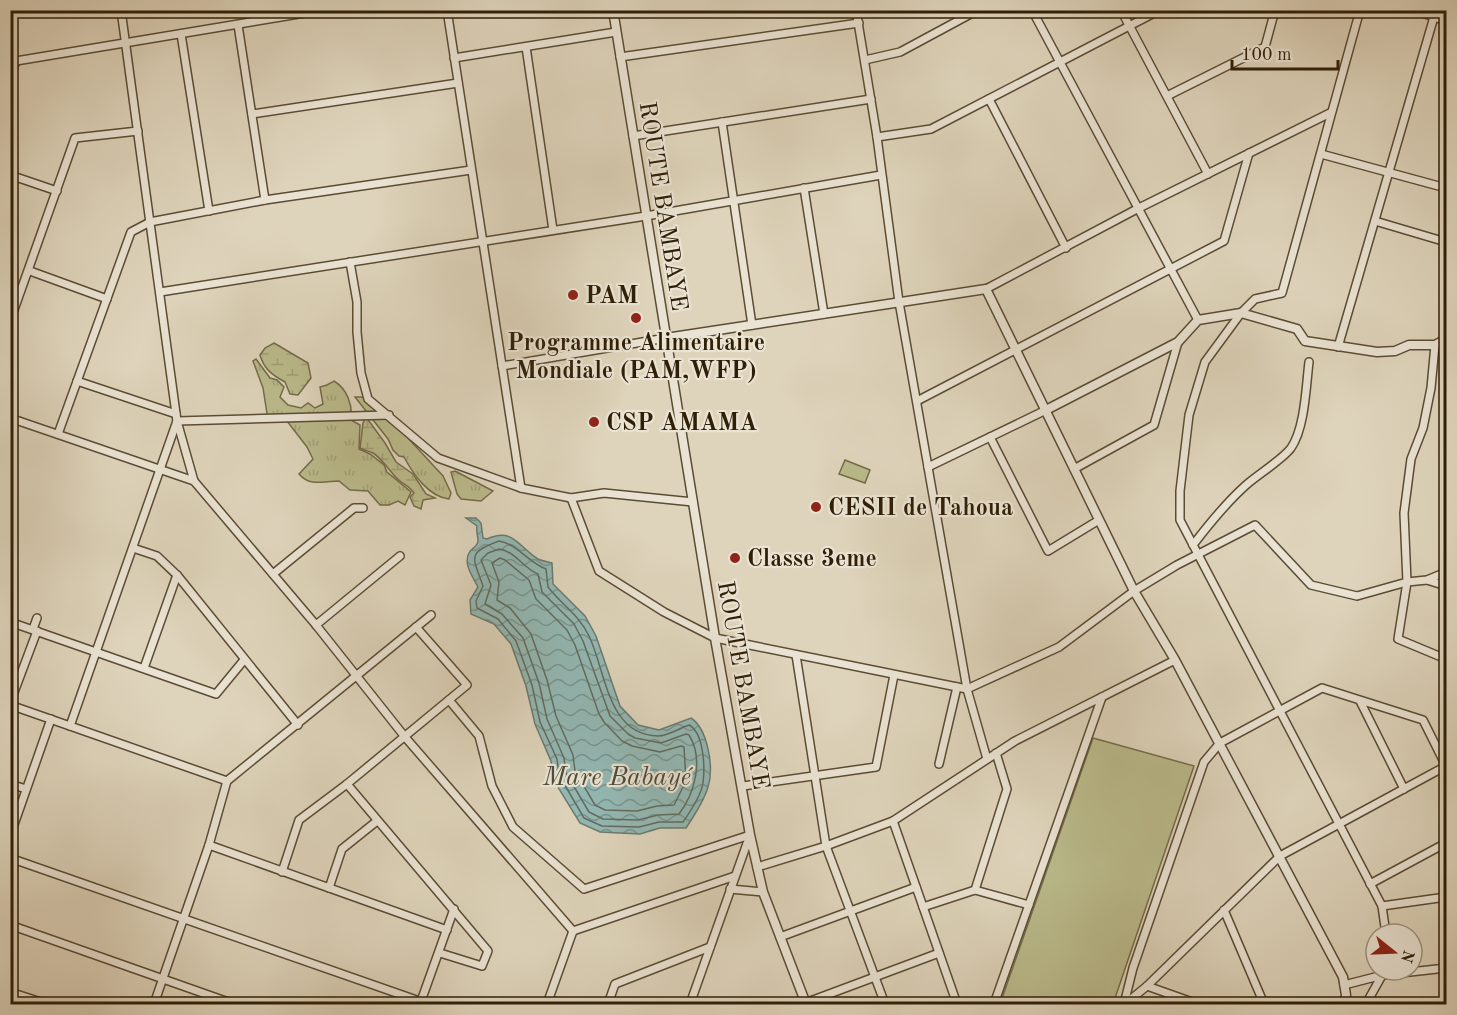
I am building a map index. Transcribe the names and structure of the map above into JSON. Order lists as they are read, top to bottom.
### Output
{
  "streets": {
    "street": ["ROUTE BAMBAYE"]
  },
  "water": ["Mare Babayé"],
  "places": [
    "PAM",
    "Programme Alimentaire Mondiale (PAM,WFP)",
    "CSP AMAMA",
    "CESII de Tahoua",
    "Classe 3eme"
  ],
  "scale_bar": "100 m",
  "north": "right"
}
